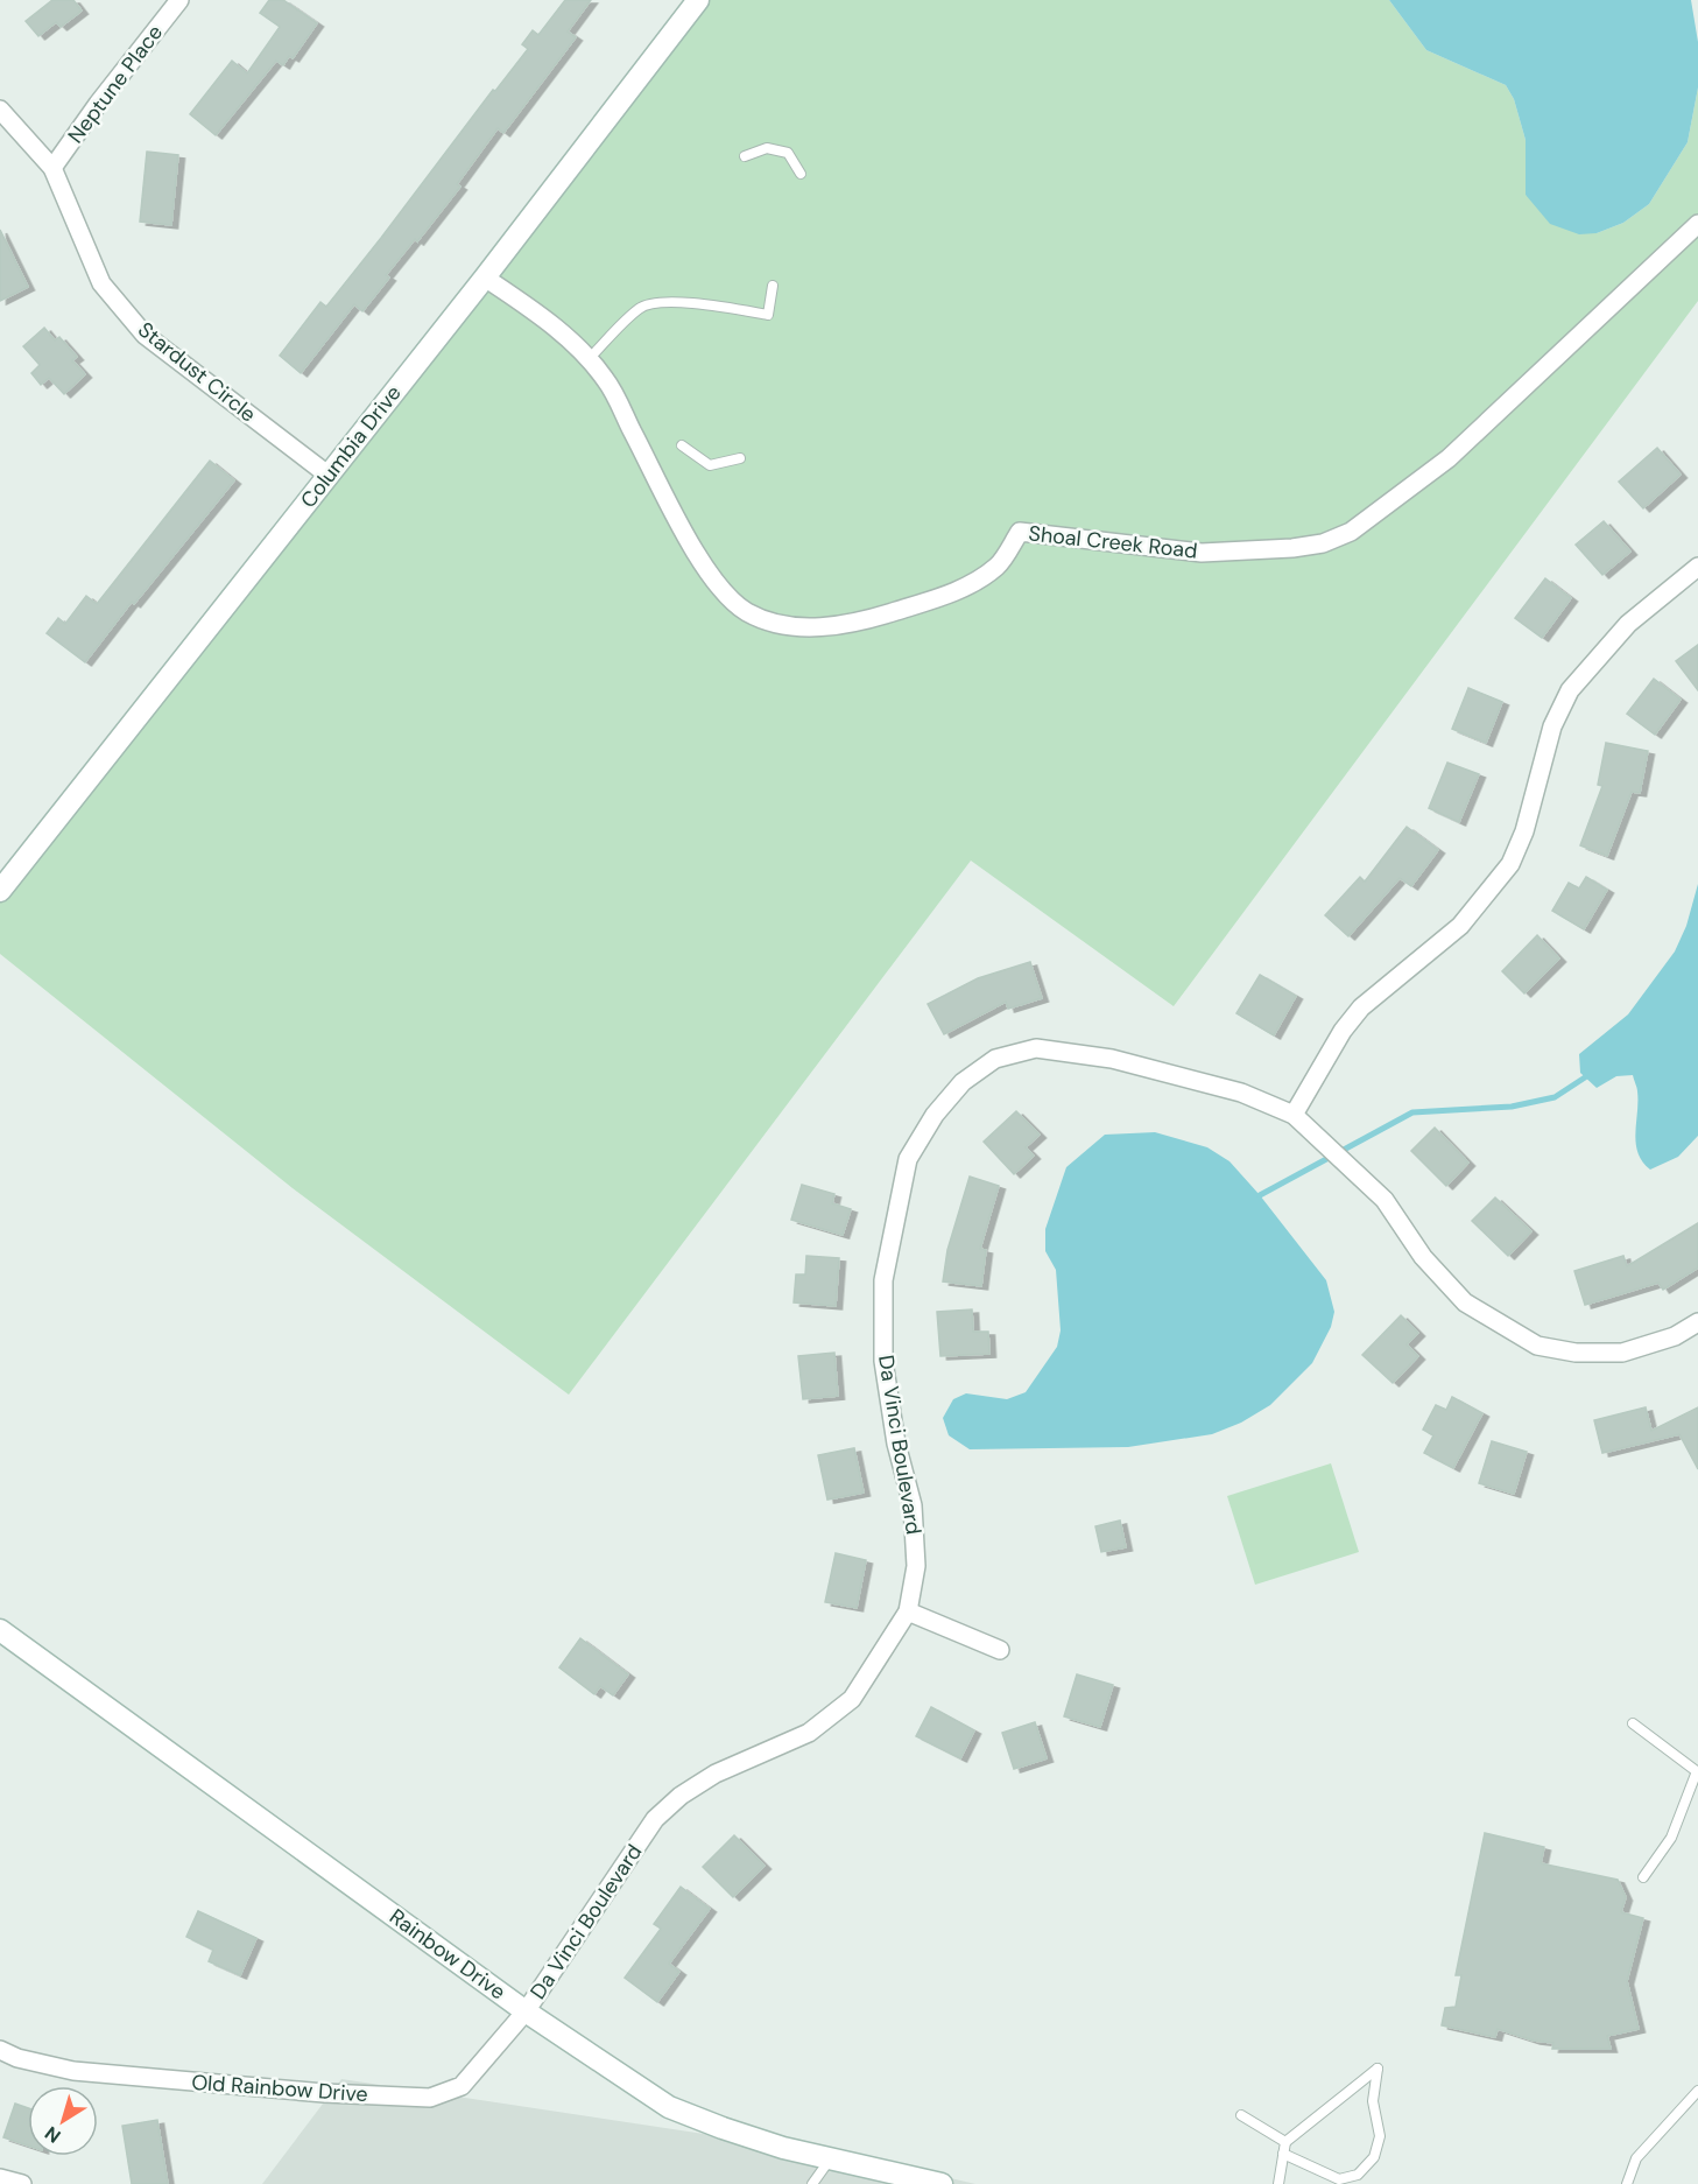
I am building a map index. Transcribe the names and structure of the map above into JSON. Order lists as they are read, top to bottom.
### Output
{
  "streets": {
    "main road": ["Columbia Drive", "Rainbow Drive"],
    "street": [
      "Neptune Place",
      "Stardust Circle",
      "Shoal Creek Road",
      "Da Vinci Boulevard",
      "Old Rainbow Drive"
    ]
  },
  "crossings": [
    ["Neptune Place", "Stardust Circle"],
    ["Stardust Circle", "Columbia Drive"],
    ["Columbia Drive", "Shoal Creek Road"],
    ["Da Vinci Boulevard", "Rainbow Drive"],
    ["Da Vinci Boulevard", "Old Rainbow Drive"],
    ["Rainbow Drive", "Old Rainbow Drive"]
  ],
  "north": "bottom left"
}
